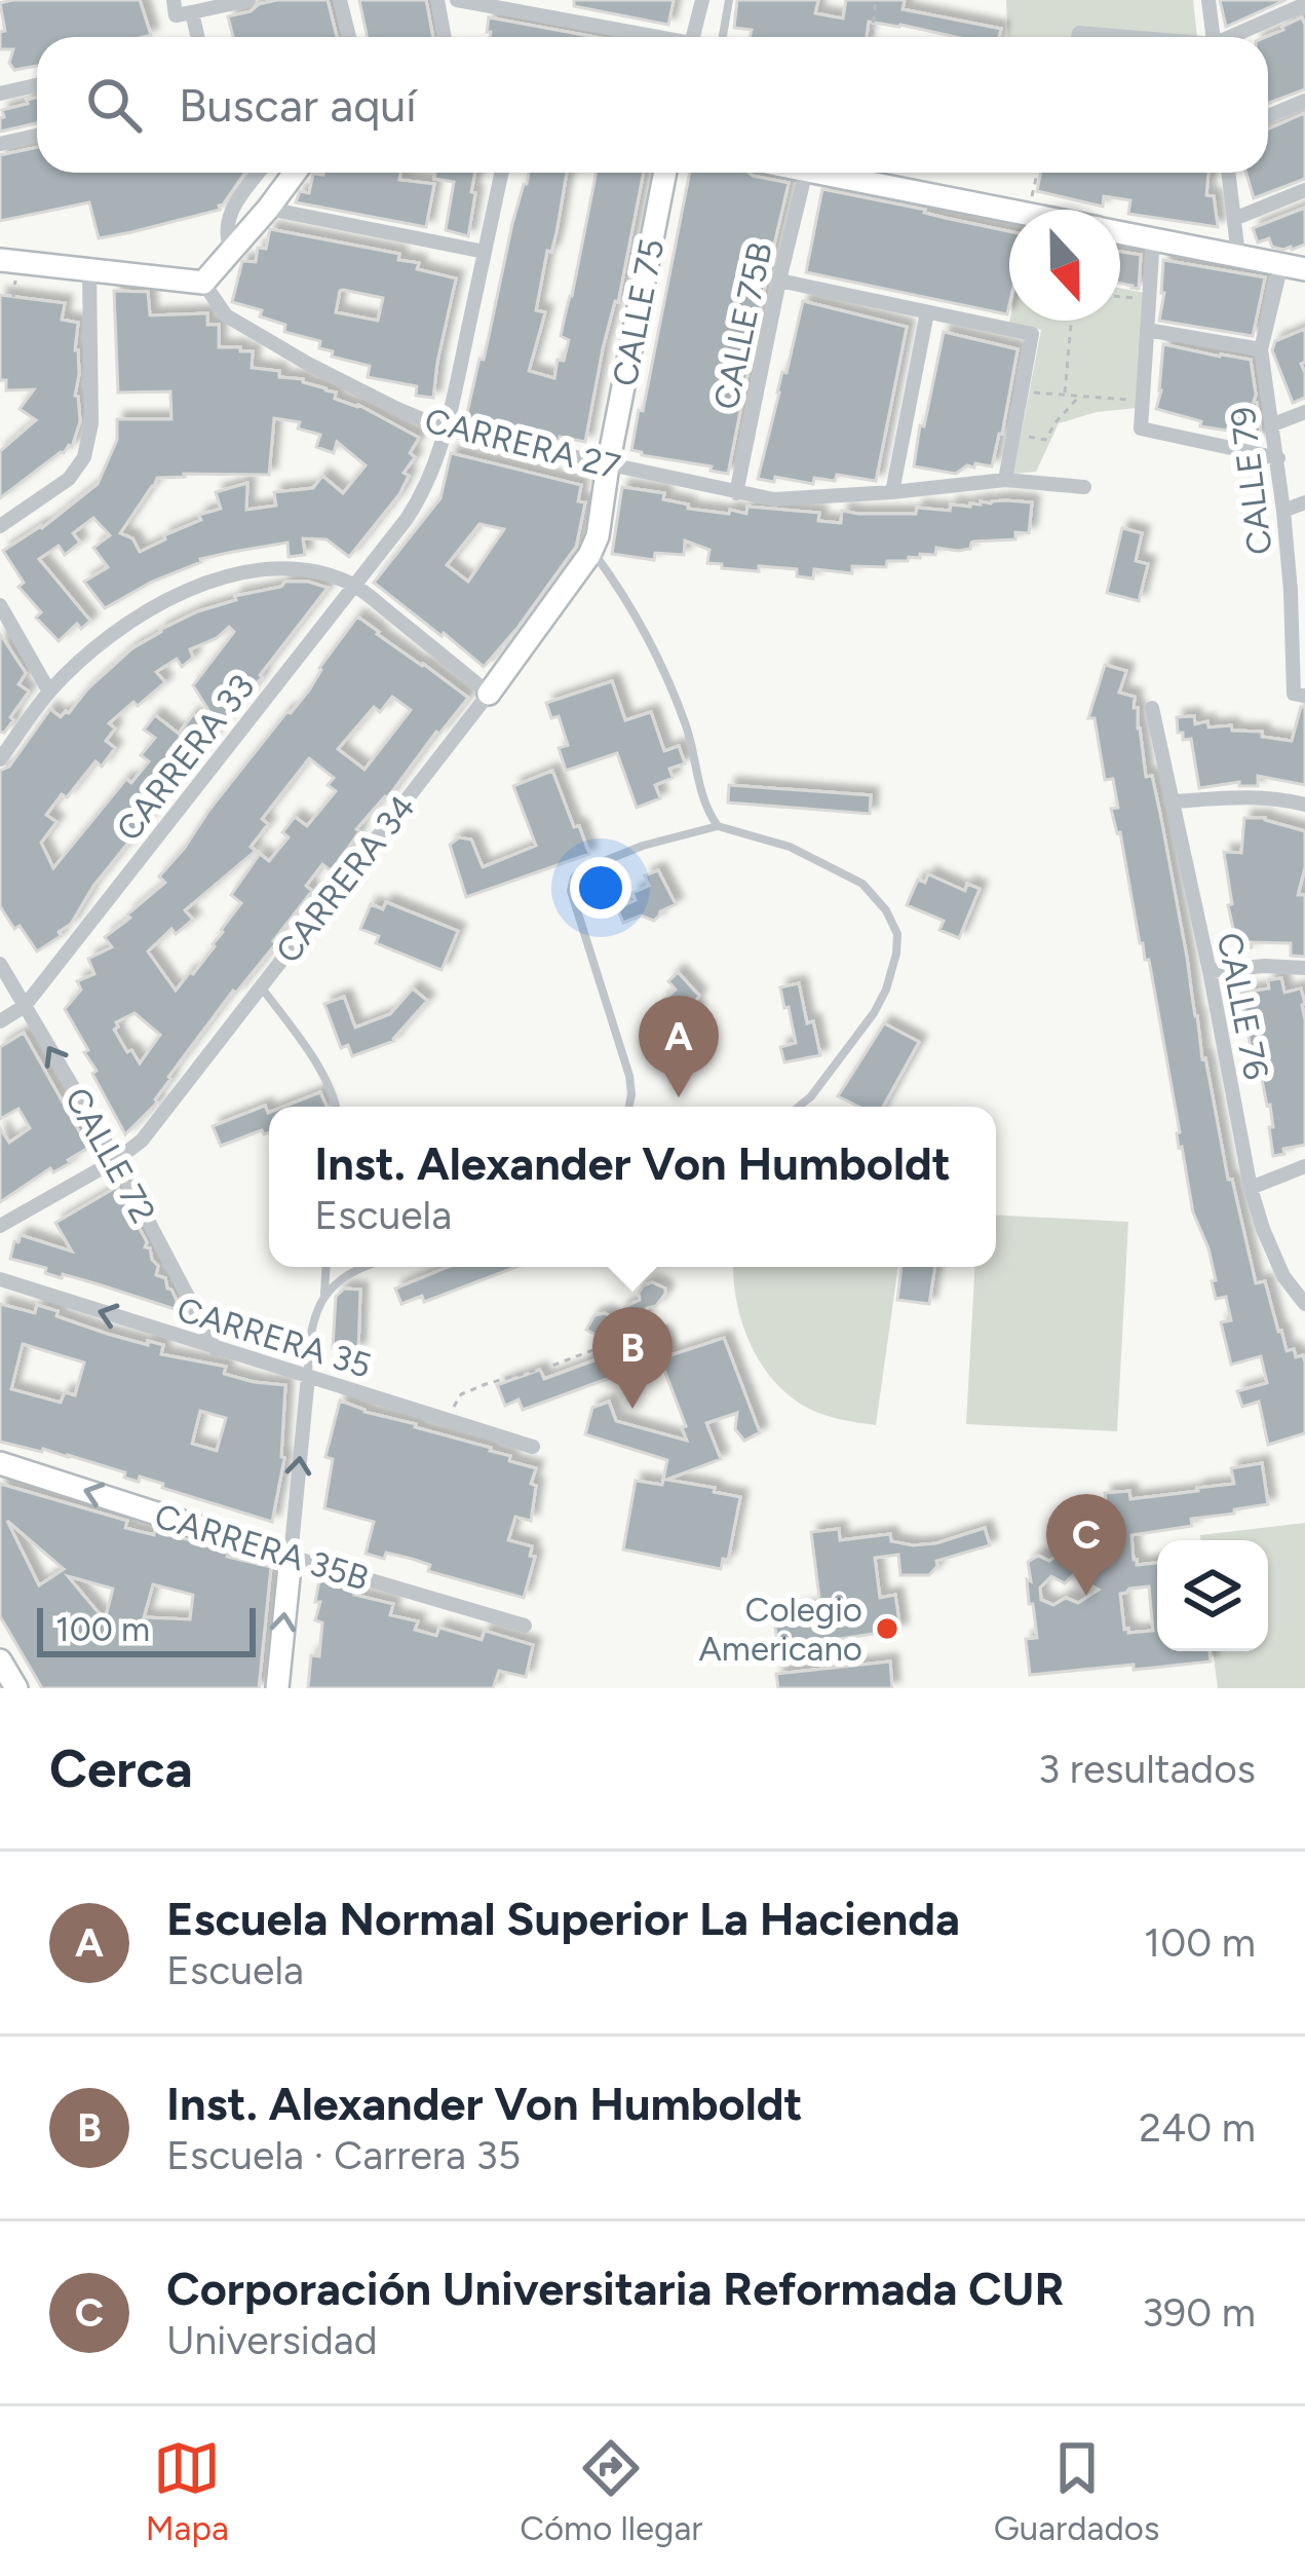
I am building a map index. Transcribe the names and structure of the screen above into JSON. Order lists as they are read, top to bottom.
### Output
{
  "streets": {
    "street": [
      "CALLE 75",
      "CALLE 75B",
      "CARRERA 27",
      "CALLE 79",
      "CARRERA 33",
      "CARRERA 34",
      "CALLE 76",
      "CALLE 72",
      "CARRERA 35",
      "CARRERA 35B"
    ]
  },
  "crossings": [
    ["CALLE 75", "CARRERA 27"],
    ["CALLE 75", "CARRERA 34"],
    ["CALLE 75B", "CARRERA 27"],
    ["CARRERA 27", "CARRERA 33"],
    ["CARRERA 27", "CARRERA 34"],
    ["CARRERA 33", "CALLE 72"],
    ["CARRERA 34", "CALLE 72"],
    ["CALLE 72", "CARRERA 35"]
  ],
  "one_way": ["CALLE 72", "CARRERA 35", "CARRERA 35B"],
  "places": ["Colegio Americano"],
  "scale_bar": "100 m",
  "north": "bottom",
  "page": {
    "search": "Buscar aquí",
    "pins": ["A", "B", "C"],
    "popup": ["Inst. Alexander Von Humboldt", "Escuela"],
    "scale": "100 m",
    "heading": ["Cerca", "3 resultados"],
    "list": [
      {
        "mark": "A",
        "name": "Escuela Normal Superior La Hacienda",
        "note": "Escuela",
        "value": "100 m"
      },
      {
        "mark": "B",
        "name": "Inst. Alexander Von Humboldt",
        "note": "Escuela · Carrera 35",
        "value": "240 m"
      },
      {
        "mark": "C",
        "name": "Corporación Universitaria Reformada CUR",
        "note": "Universidad",
        "value": "390 m"
      }
    ],
    "nav": ["Mapa", "Cómo llegar", "Guardados"]
  }
}
